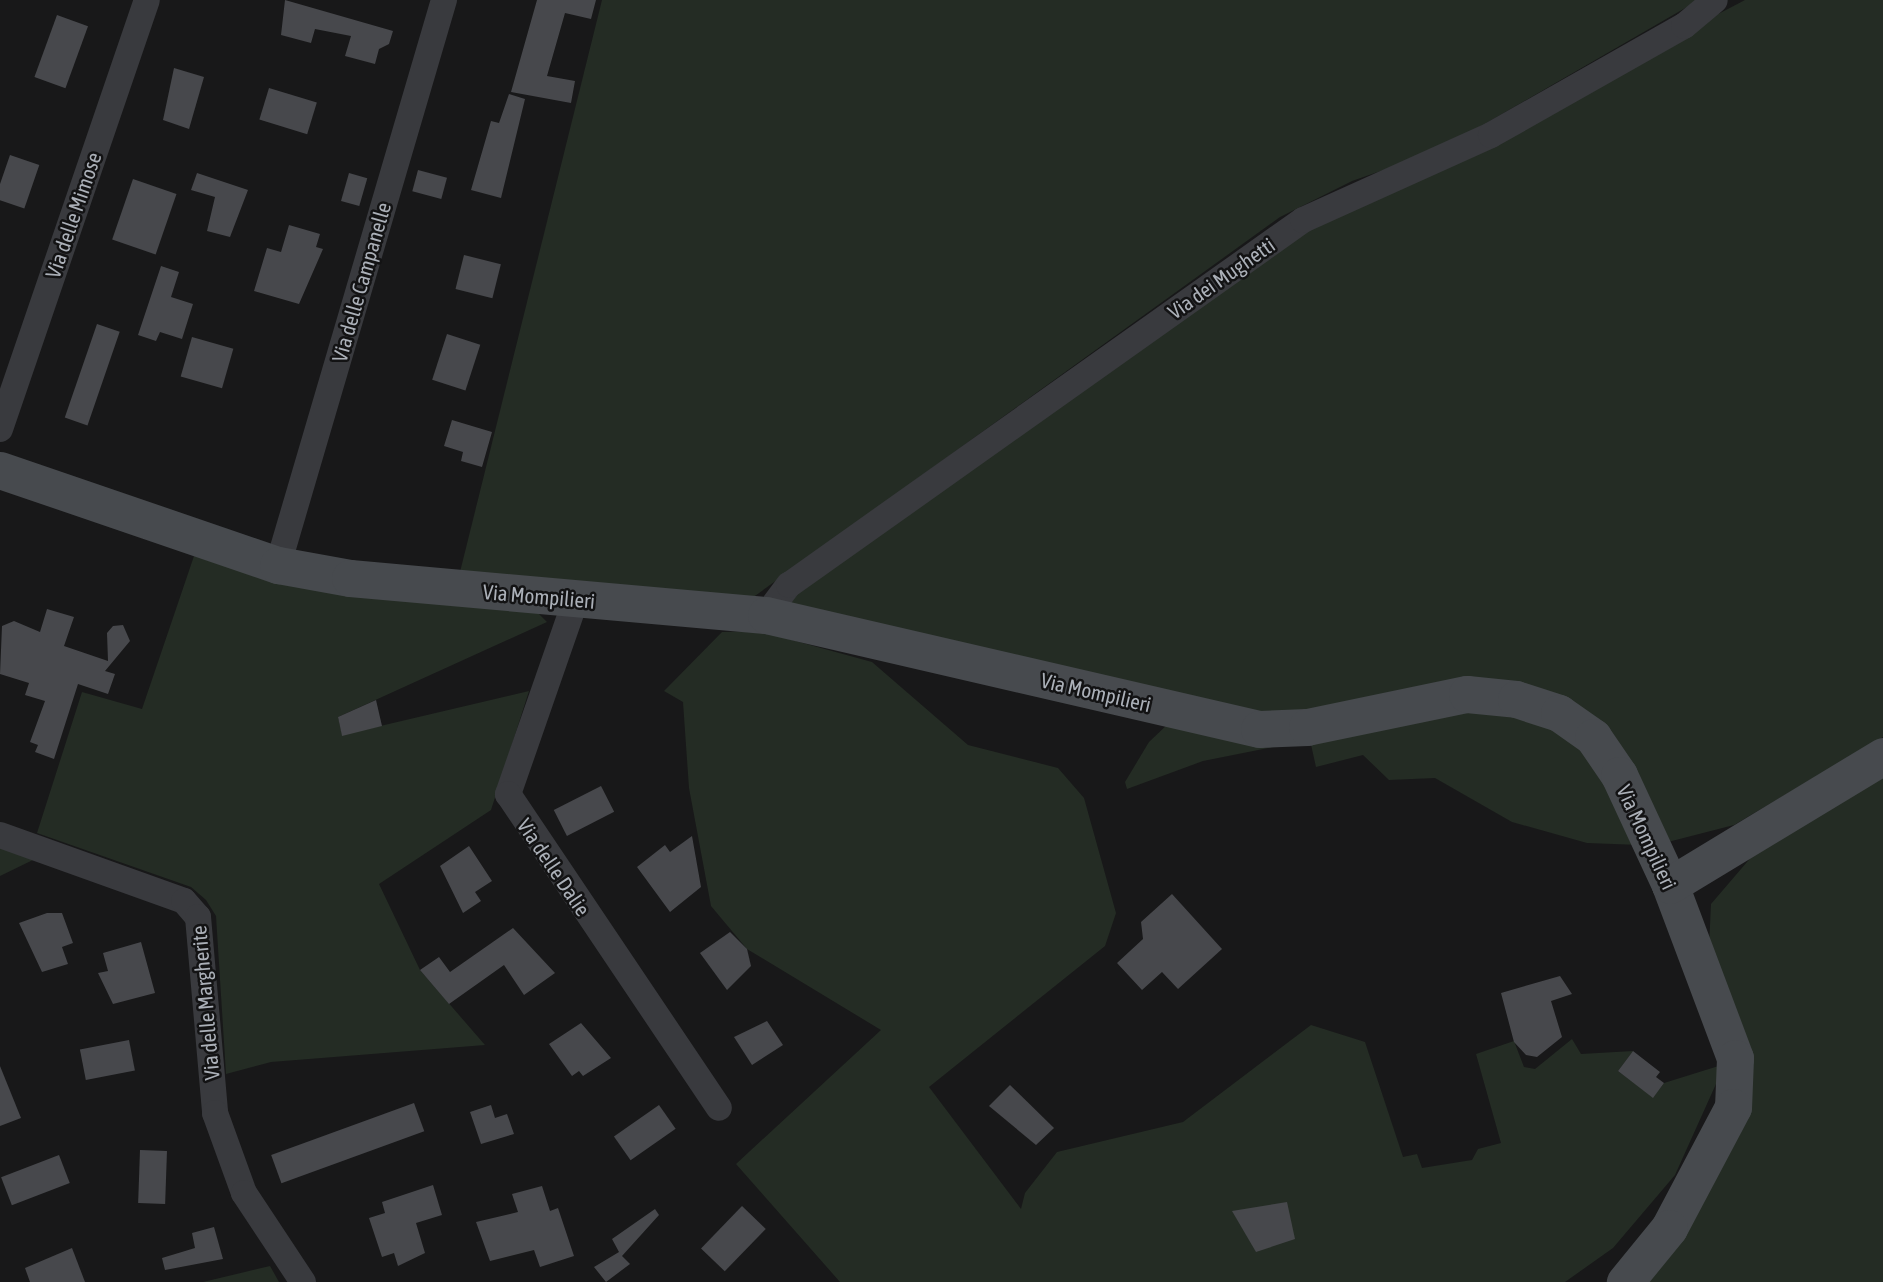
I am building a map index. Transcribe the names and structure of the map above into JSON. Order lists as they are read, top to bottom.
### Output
{
  "streets": {
    "street": [
      "Via delle Mimose",
      "Via dei Mughetti",
      "Via delle Campanelle",
      "Via Mompilieri",
      "Via delle Dalie",
      "Via delle Margherite"
    ]
  },
  "crossings": [
    ["Via dei Mughetti", "Via Mompilieri"],
    ["Via delle Campanelle", "Via Mompilieri"],
    ["Via Mompilieri", "Via delle Dalie"]
  ]
}
